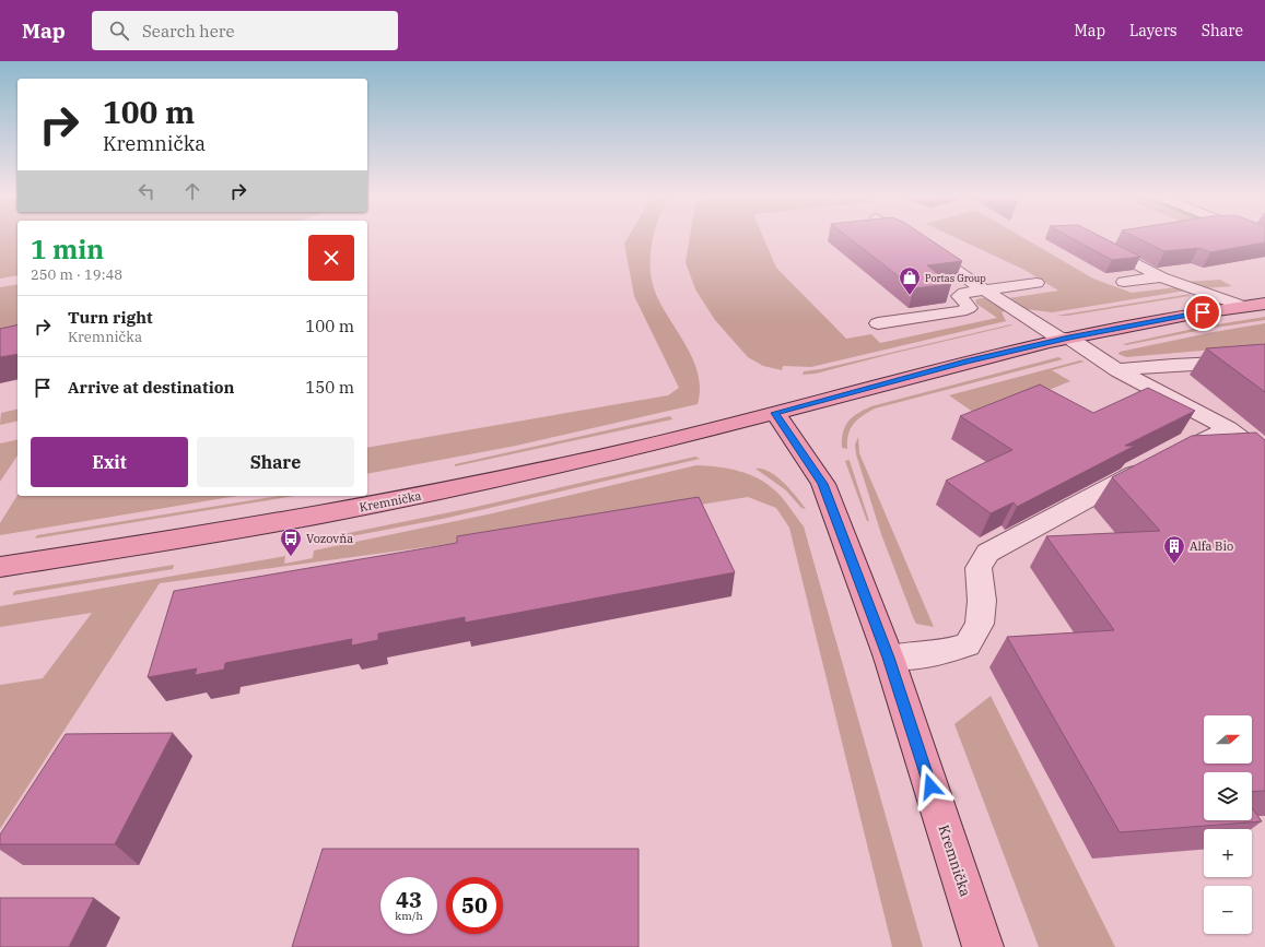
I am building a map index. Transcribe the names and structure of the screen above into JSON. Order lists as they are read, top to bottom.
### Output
{
  "streets": {
    "main road": ["Kremnička"]
  },
  "places": {
    "shop": ["Portas Group"],
    "bus stop": ["Vozovňa"],
    "building": ["Alfa Bio"]
  },
  "north": "right",
  "page": {
    "header": "Map",
    "search": "Search here",
    "nav": ["Map", "Layers", "Share"],
    "turn": ["100 m", "Kremnička"],
    "heading": ["1 min", "250 m · 19:48"],
    "list": [
      {
        "name": "Turn right",
        "note": "Kremnička",
        "value": "100 m"
      },
      {
        "name": "Arrive at destination",
        "value": "150 m"
      }
    ],
    "buttons": ["Exit", "Share"],
    "map_buttons": ["+", "−"],
    "speed": "43 km/h",
    "limit": "50"
  }
}
